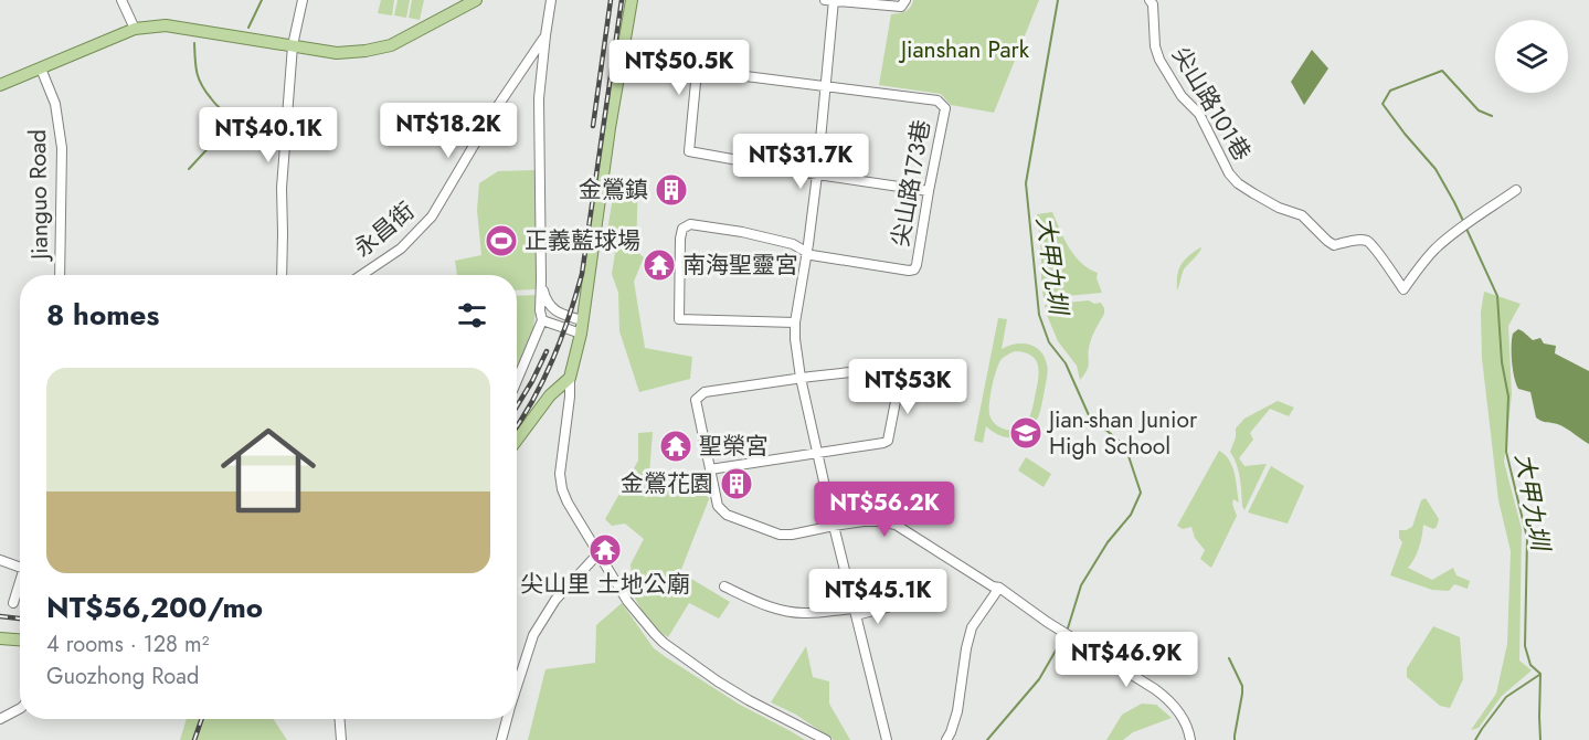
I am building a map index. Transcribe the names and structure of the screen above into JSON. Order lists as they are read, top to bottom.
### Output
{
  "streets": {
    "street": [
      "尖山路101巷",
      "尖山路173巷",
      "Jianguo Road",
      "永昌街"
    ]
  },
  "water": ["大甲九圳"],
  "parks": ["Jianshan Park"],
  "places": {
    "building": ["金鶯鎮", "金鶯花園"],
    "sports": ["正義藍球場"],
    "temple": ["南海聖靈宮", "聖榮宮", "尖山里 土地公廟"],
    "school or university": ["Jian-shan Junior High School"]
  },
  "page": {
    "price": [
      "NT$50.5K",
      "NT$18.2K",
      "NT$40.1K",
      "NT$31.7K",
      "NT$53K",
      "NT$56.2K",
      "NT$45.1K",
      "NT$46.9K"
    ],
    "heading": "8 homes",
    "list": [
      {
        "name": "NT$56,200/mo",
        "note": "4 rooms · 128 m² · Guozhong Road"
      }
    ]
  }
}
